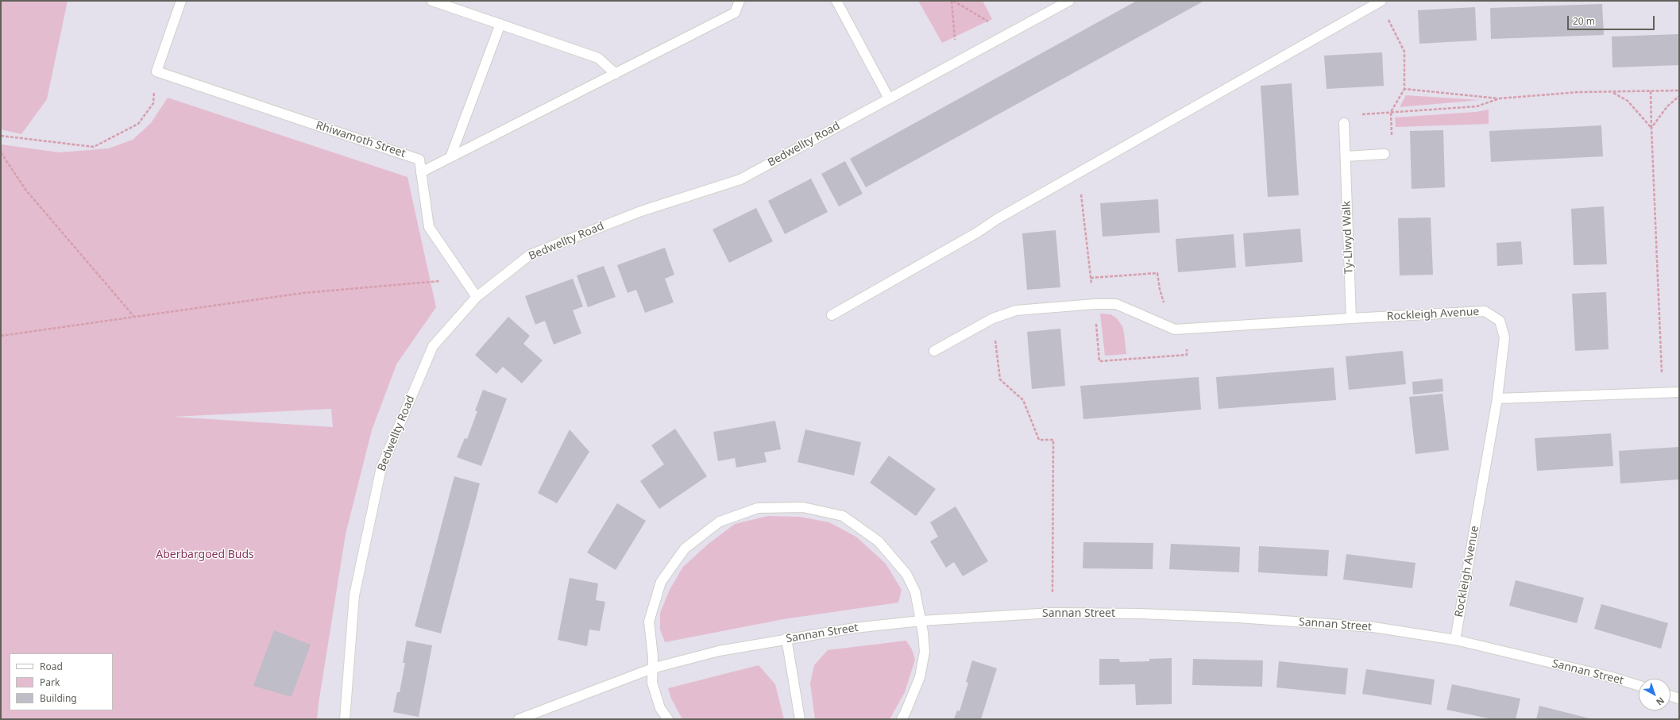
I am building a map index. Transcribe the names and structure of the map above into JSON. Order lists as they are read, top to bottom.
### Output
{
  "streets": {
    "street": [
      "Rhiwamoth Street",
      "Bedwellty Road",
      "Ty-Llwyd Walk",
      "Rockleigh Avenue",
      "Sannan Street"
    ]
  },
  "crossings": [
    ["Rhiwamoth Street", "Bedwellty Road"],
    ["Ty-Llwyd Walk", "Rockleigh Avenue"],
    ["Rockleigh Avenue", "Sannan Street"]
  ],
  "parks": ["Aberbargoed Buds"],
  "legend": ["Road", "Park", "Building"],
  "scale_bar": "20 m",
  "north": "bottom right"
}
